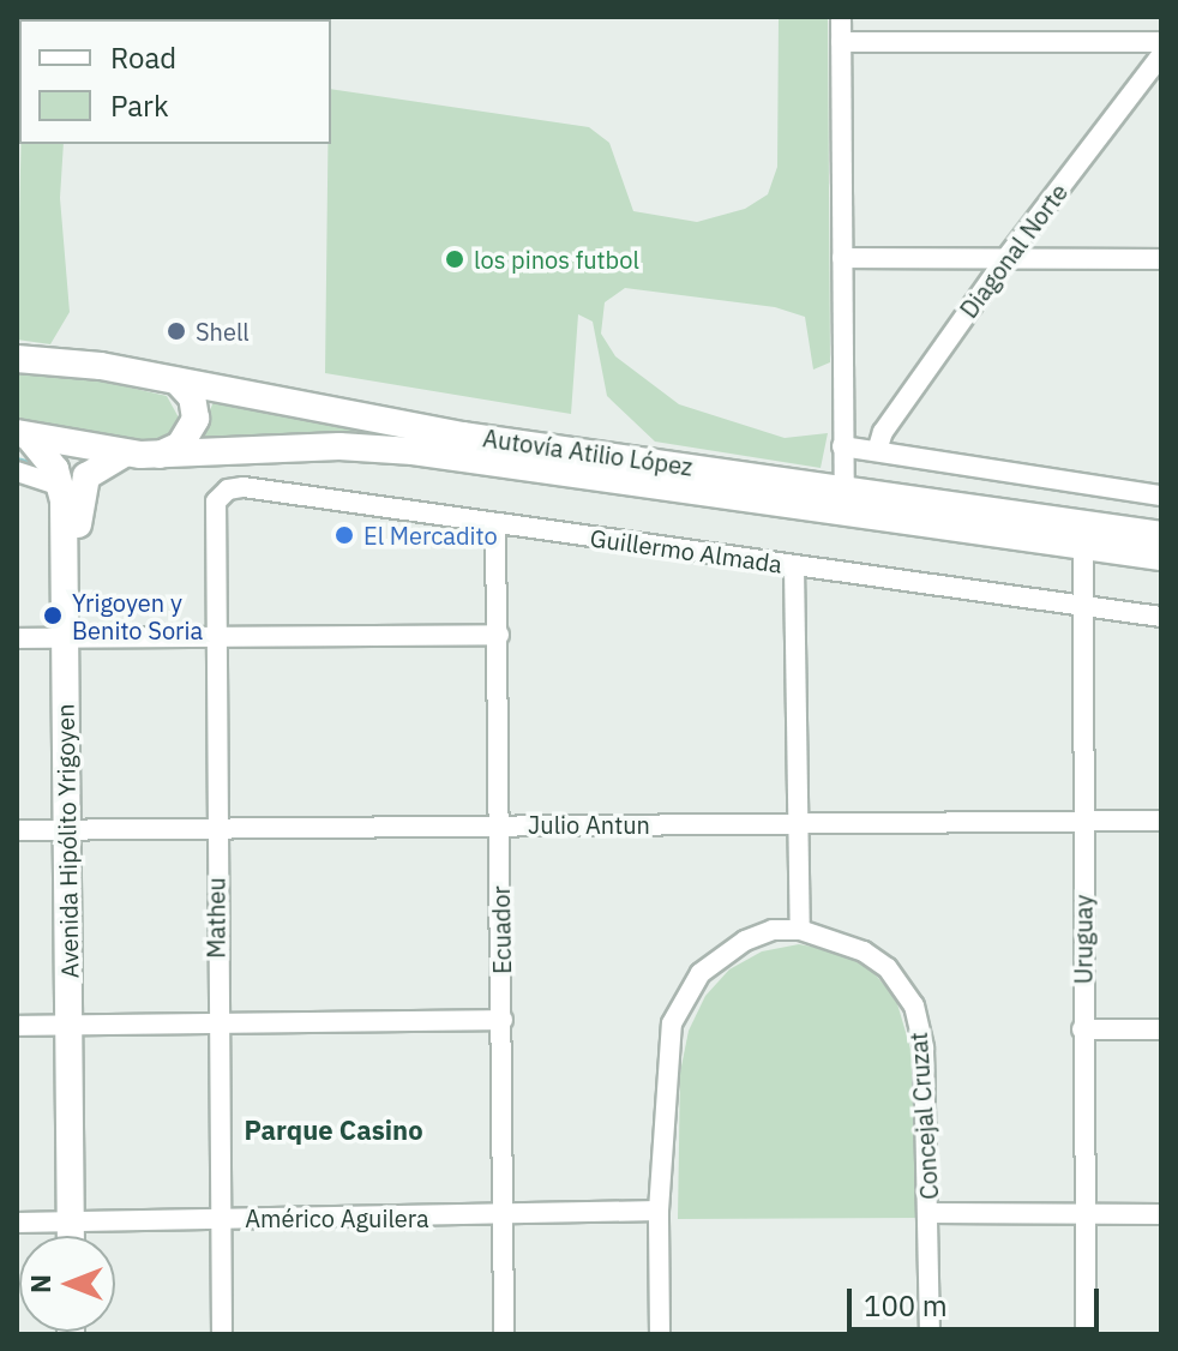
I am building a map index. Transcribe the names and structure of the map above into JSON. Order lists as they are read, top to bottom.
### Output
{
  "streets": {
    "main road": ["Autovía Atilio López", "Avenida Hipólito Yrigoyen"],
    "street": [
      "Diagonal Norte",
      "Guillermo Almada",
      "Julio Antun",
      "Matheu",
      "Ecuador",
      "Uruguay",
      "Concejal Cruzat",
      "Américo Aguilera"
    ]
  },
  "crossings": [
    ["Autovía Atilio López", "Avenida Hipólito Yrigoyen"],
    ["Autovía Atilio López", "Uruguay"],
    ["Guillermo Almada", "Matheu"],
    ["Guillermo Almada", "Ecuador"],
    ["Guillermo Almada", "Uruguay"],
    ["Julio Antun", "Avenida Hipólito Yrigoyen"],
    ["Julio Antun", "Matheu"],
    ["Julio Antun", "Ecuador"],
    ["Julio Antun", "Uruguay"],
    ["Avenida Hipólito Yrigoyen", "Américo Aguilera"],
    ["Matheu", "Américo Aguilera"],
    ["Ecuador", "Américo Aguilera"]
  ],
  "districts": ["Parque Casino"],
  "places": [
    "los pinos futbol",
    "Shell",
    "El Mercadito",
    "Yrigoyen y Benito Soria"
  ],
  "legend": ["Road", "Park"],
  "scale_bar": "100 m",
  "north": "left"
}
